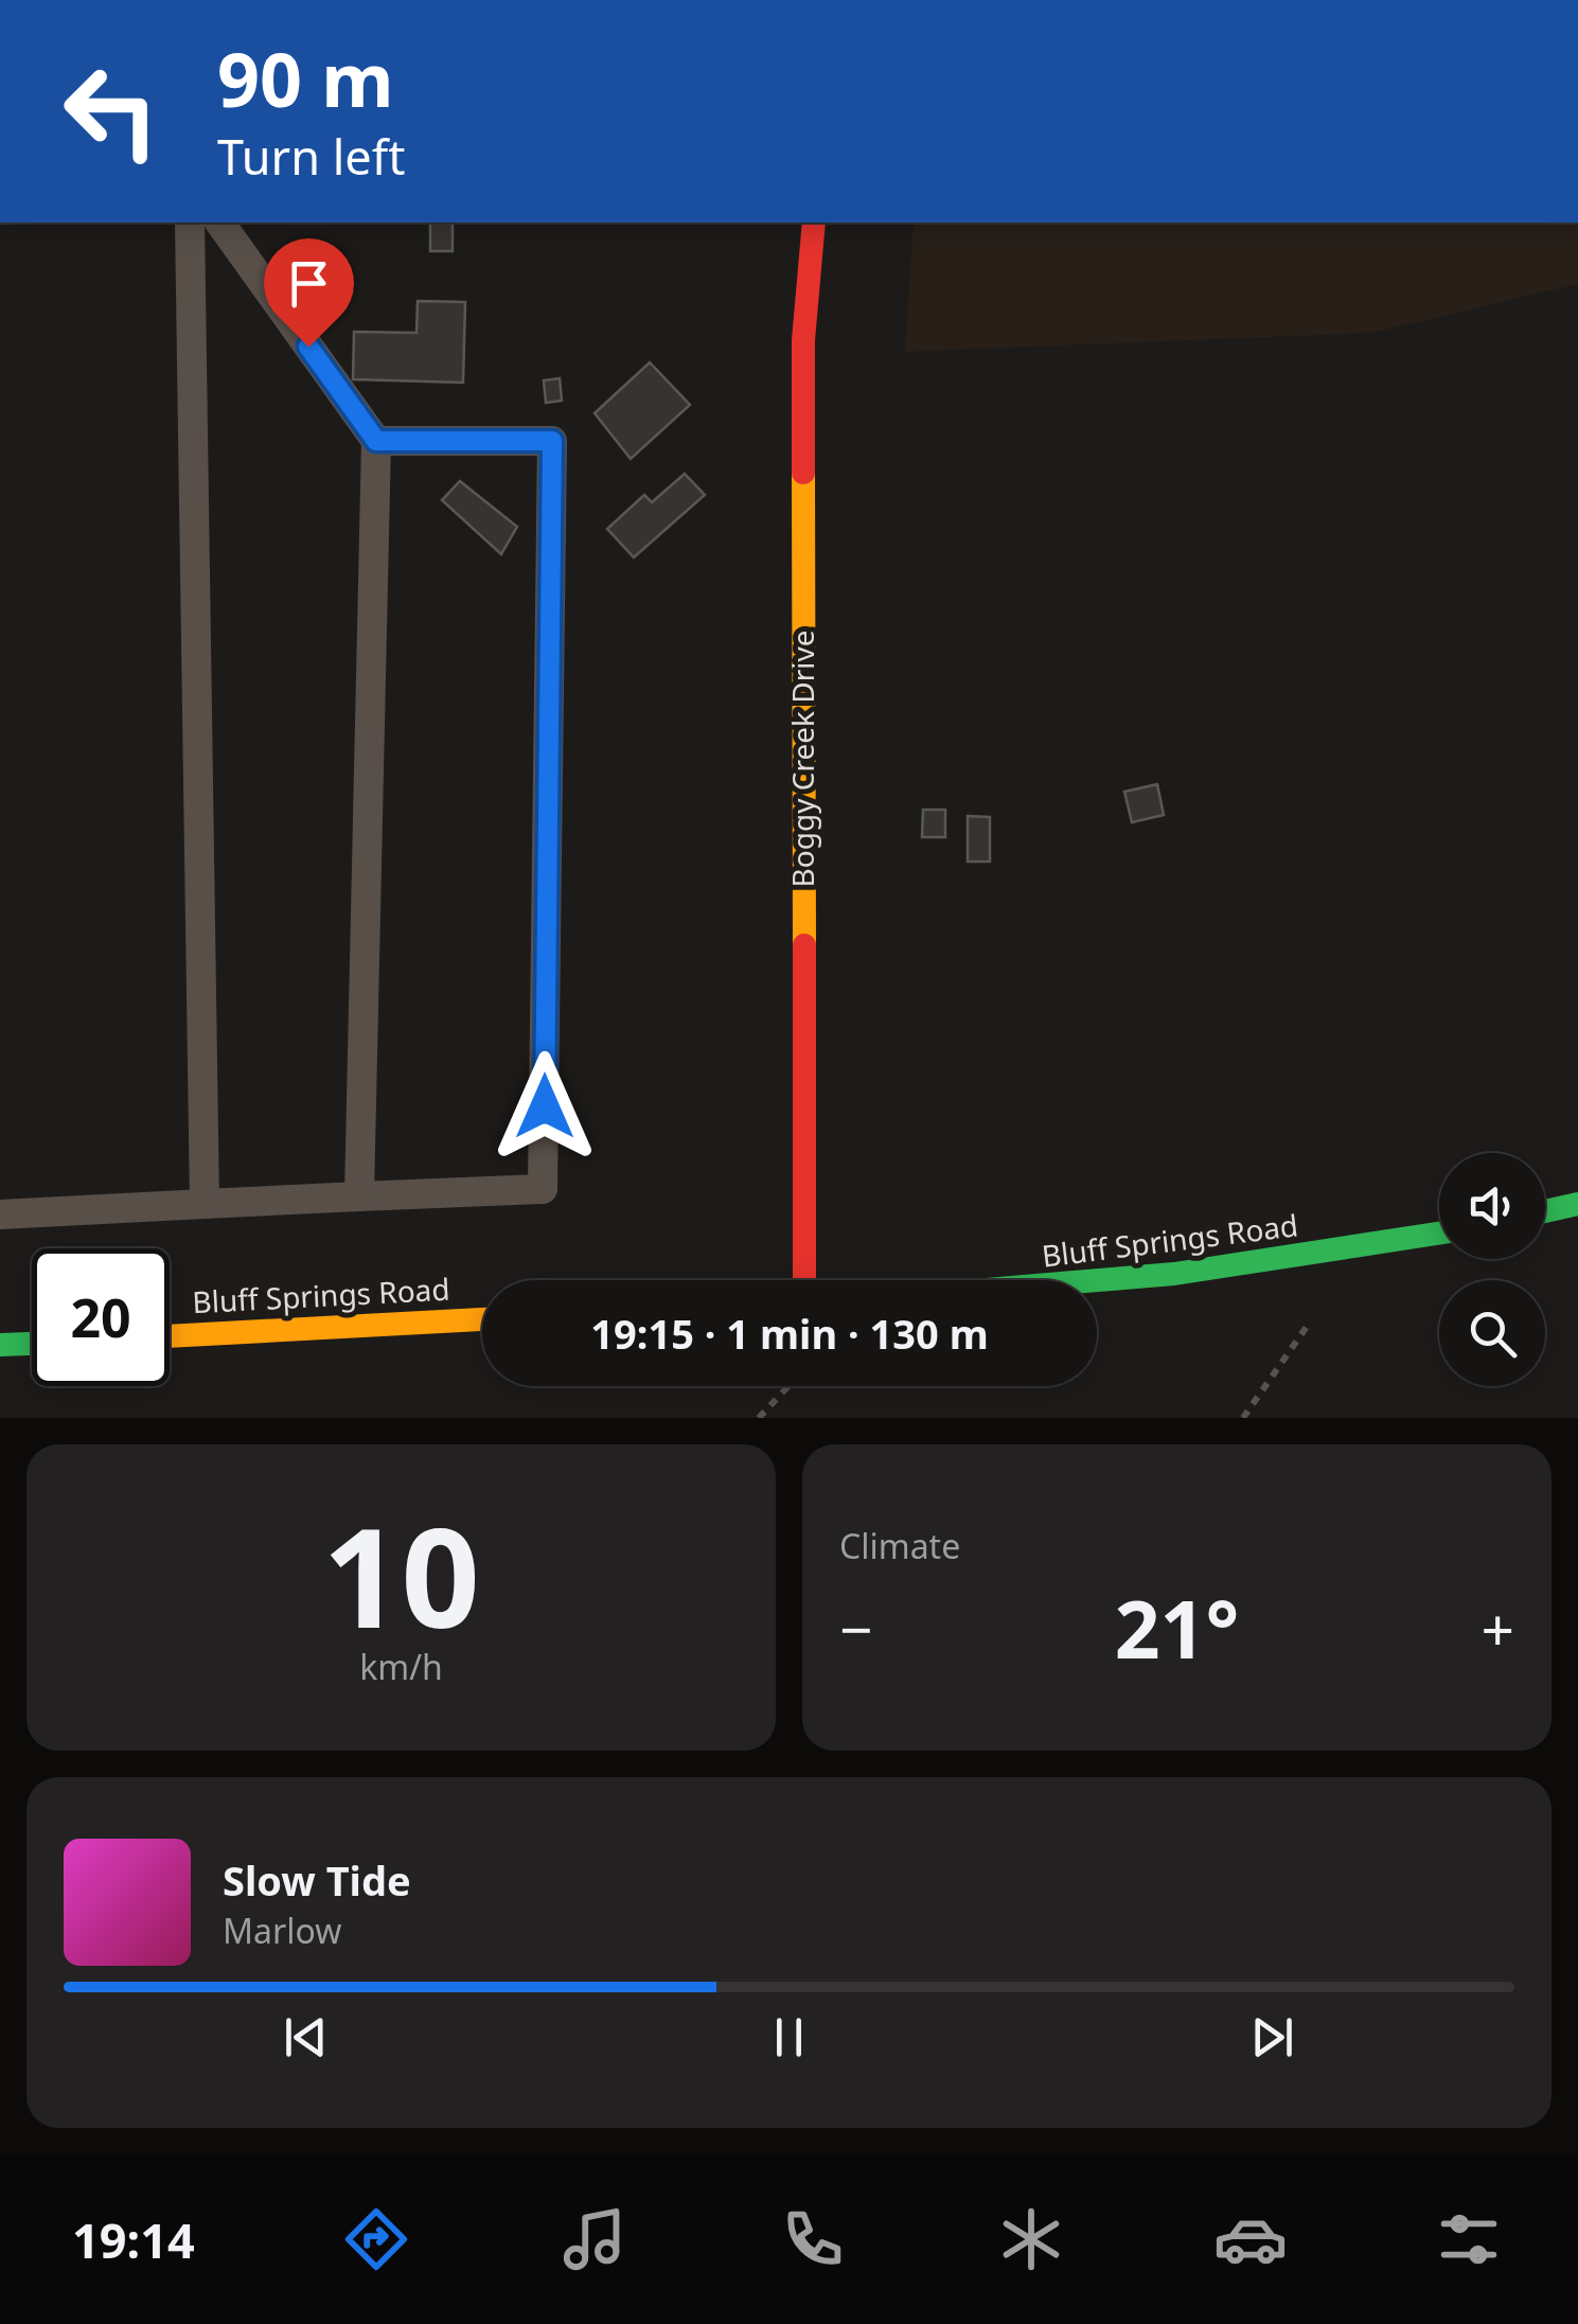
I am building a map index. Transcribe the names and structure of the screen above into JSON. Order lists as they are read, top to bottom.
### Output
{
  "streets": {
    "street": ["Boggy Creek Drive", "Bluff Springs Road"]
  },
  "page": {
    "turn": ["90 m", "Turn left"],
    "limit": "20",
    "trip": "19:15 · 1 min · 130 m",
    "tile": [
      ["10", "km/h"],
      "Climate"
    ],
    "heat": ["−", "21°", "+"],
    "song": ["Slow Tide", "Marlow"],
    "tabs": "19:14"
  }
}
